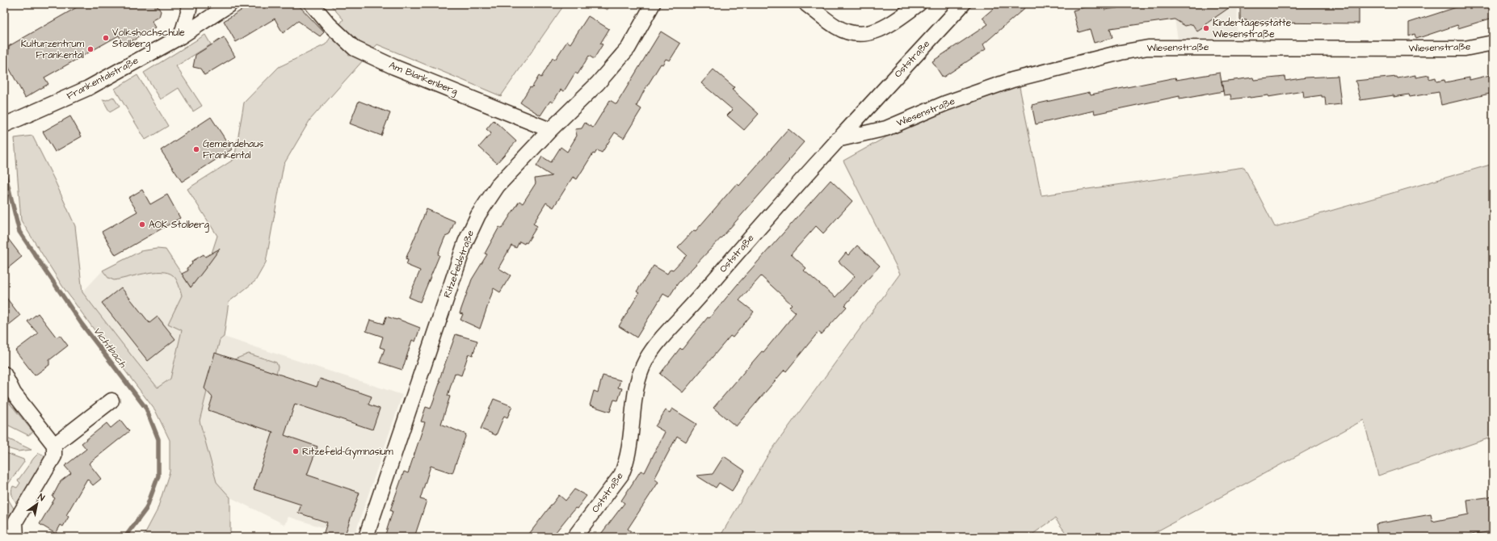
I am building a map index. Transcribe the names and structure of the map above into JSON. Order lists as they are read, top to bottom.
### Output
{
  "streets": {
    "street": [
      "Wiesenstraße",
      "Oststraße",
      "Frankentalstraße",
      "Am Blankenberg",
      "Ritzefeldstraße"
    ]
  },
  "crossings": [
    ["Wiesenstraße", "Oststraße"],
    ["Am Blankenberg", "Ritzefeldstraße"]
  ],
  "water": ["Vichtbach"],
  "places": [
    "Kindertagesstätte Wiesenstraße",
    "Volkshochschule Stolberg",
    "Kulturzentrum Frankental",
    "Gemeindehaus Frankental",
    "AOK Stolberg",
    "Ritzefeld-Gymnasium"
  ],
  "north": "top right"
}
